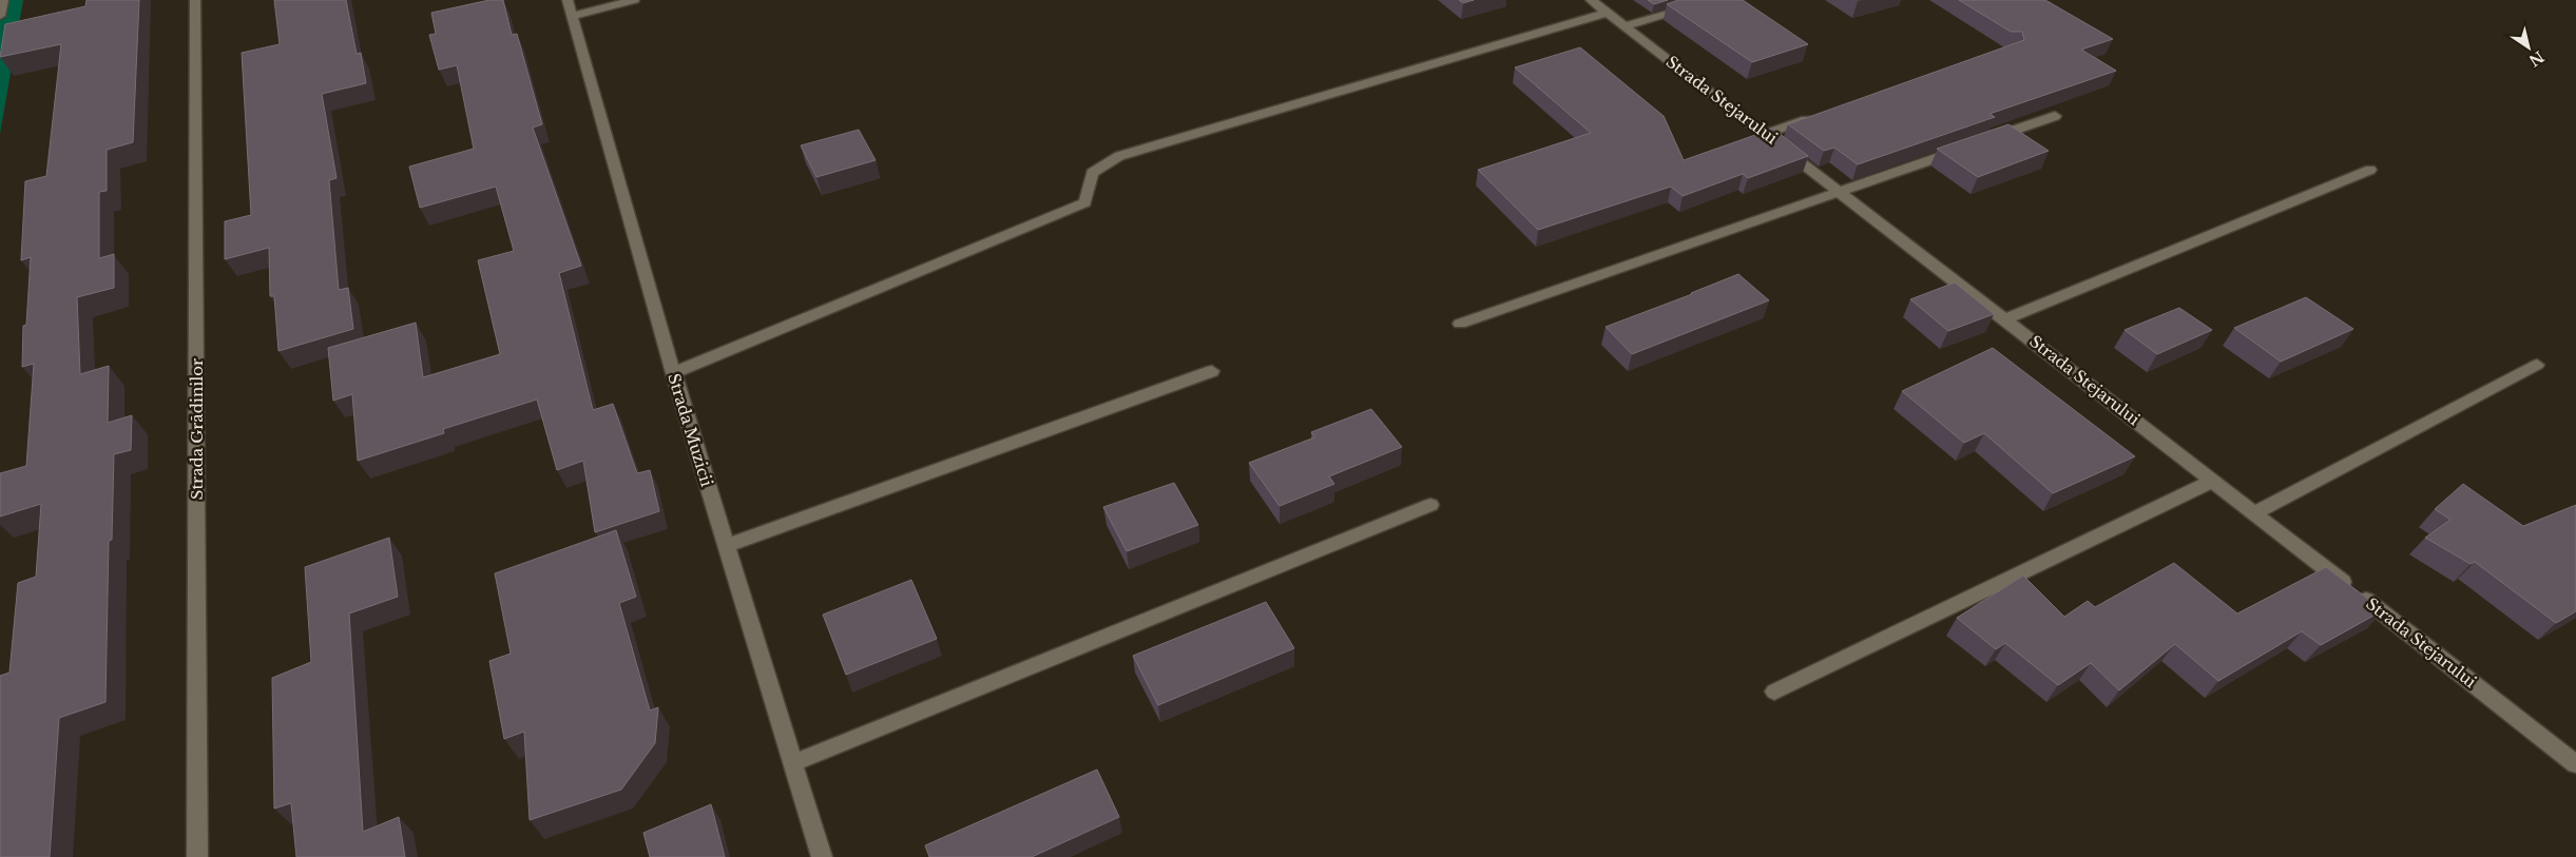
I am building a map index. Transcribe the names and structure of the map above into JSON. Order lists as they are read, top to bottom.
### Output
{
  "streets": {
    "street": ["Strada Stejarului", "Strada Grădinilor", "Strada Muzicii"]
  },
  "north": "bottom right"
}
